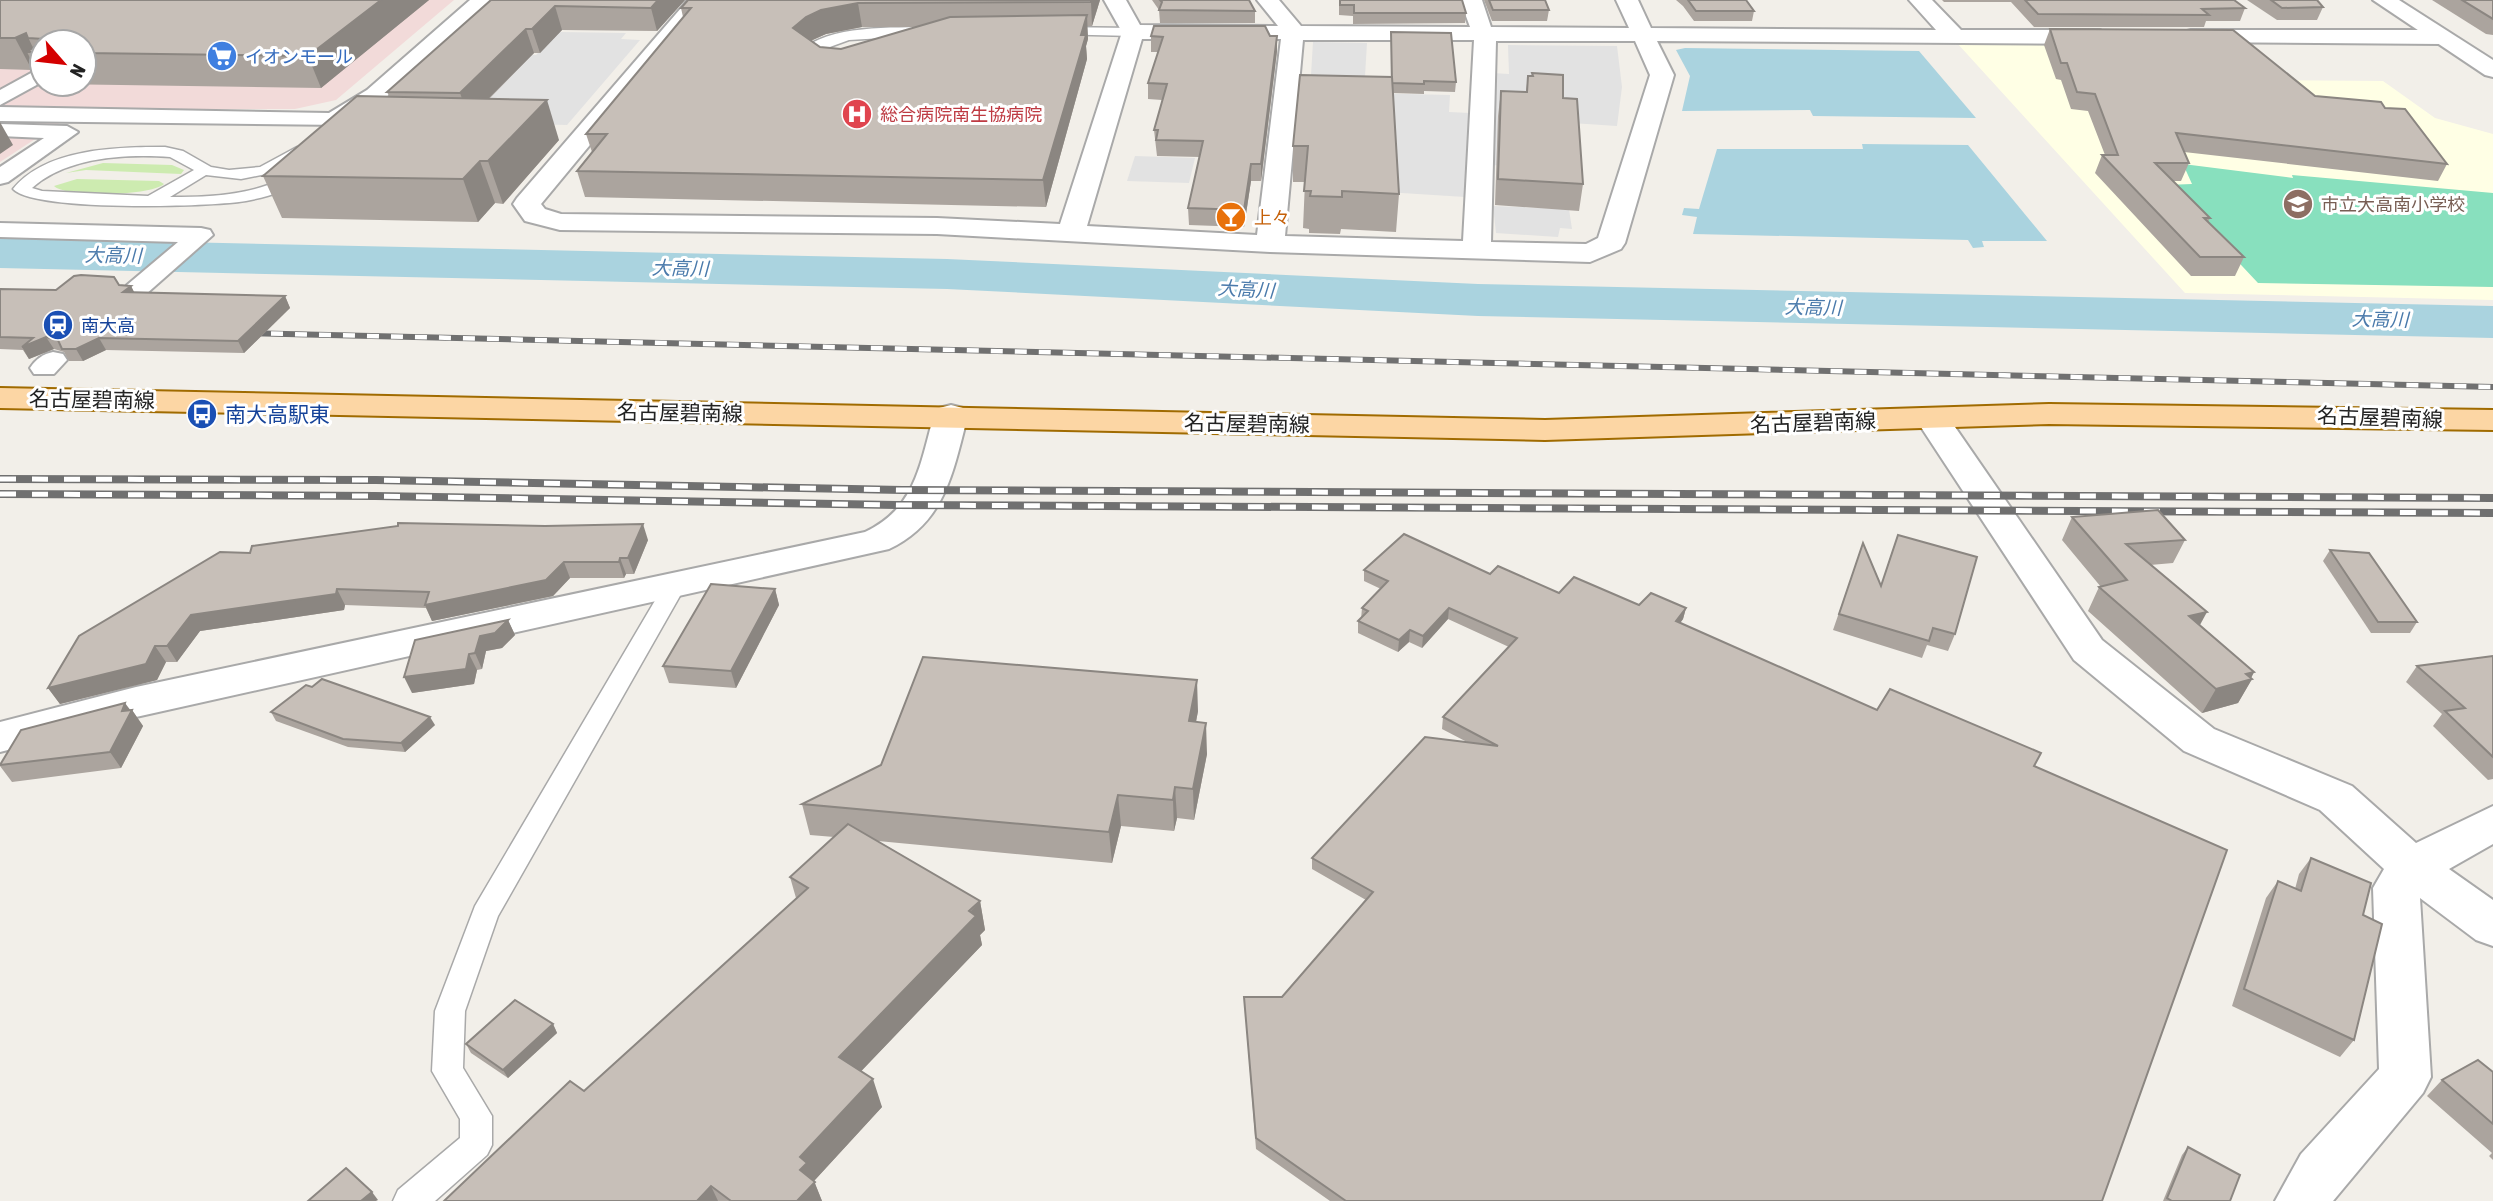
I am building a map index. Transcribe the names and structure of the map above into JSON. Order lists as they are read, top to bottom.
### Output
{
  "streets": {
    "main road": ["名古屋碧南線"]
  },
  "water": ["大高川"],
  "places": {
    "supermarket": ["イオンモール"],
    "hospital": ["総合病院南生協病院"],
    "school or university": ["市立大高南小学校"],
    "bar": ["上々"],
    "station": ["南大高"],
    "bus stop": ["南大高駅東"]
  },
  "north": "bottom right"
}
